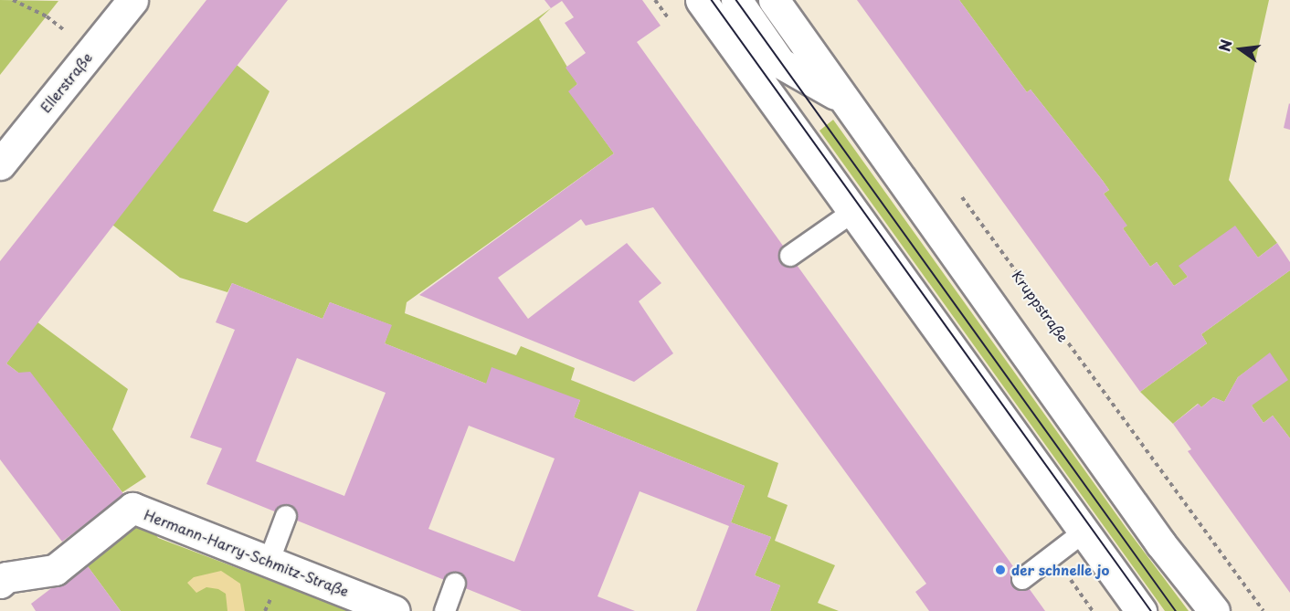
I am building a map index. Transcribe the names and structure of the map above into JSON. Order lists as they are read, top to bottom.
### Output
{
  "streets": {
    "main road": ["Ellerstraße", "Hermann-Harry-Schmitz-Straße"],
    "path": ["Kruppstraße"]
  },
  "places": ["der schnelle jo"],
  "north": "left"
}
